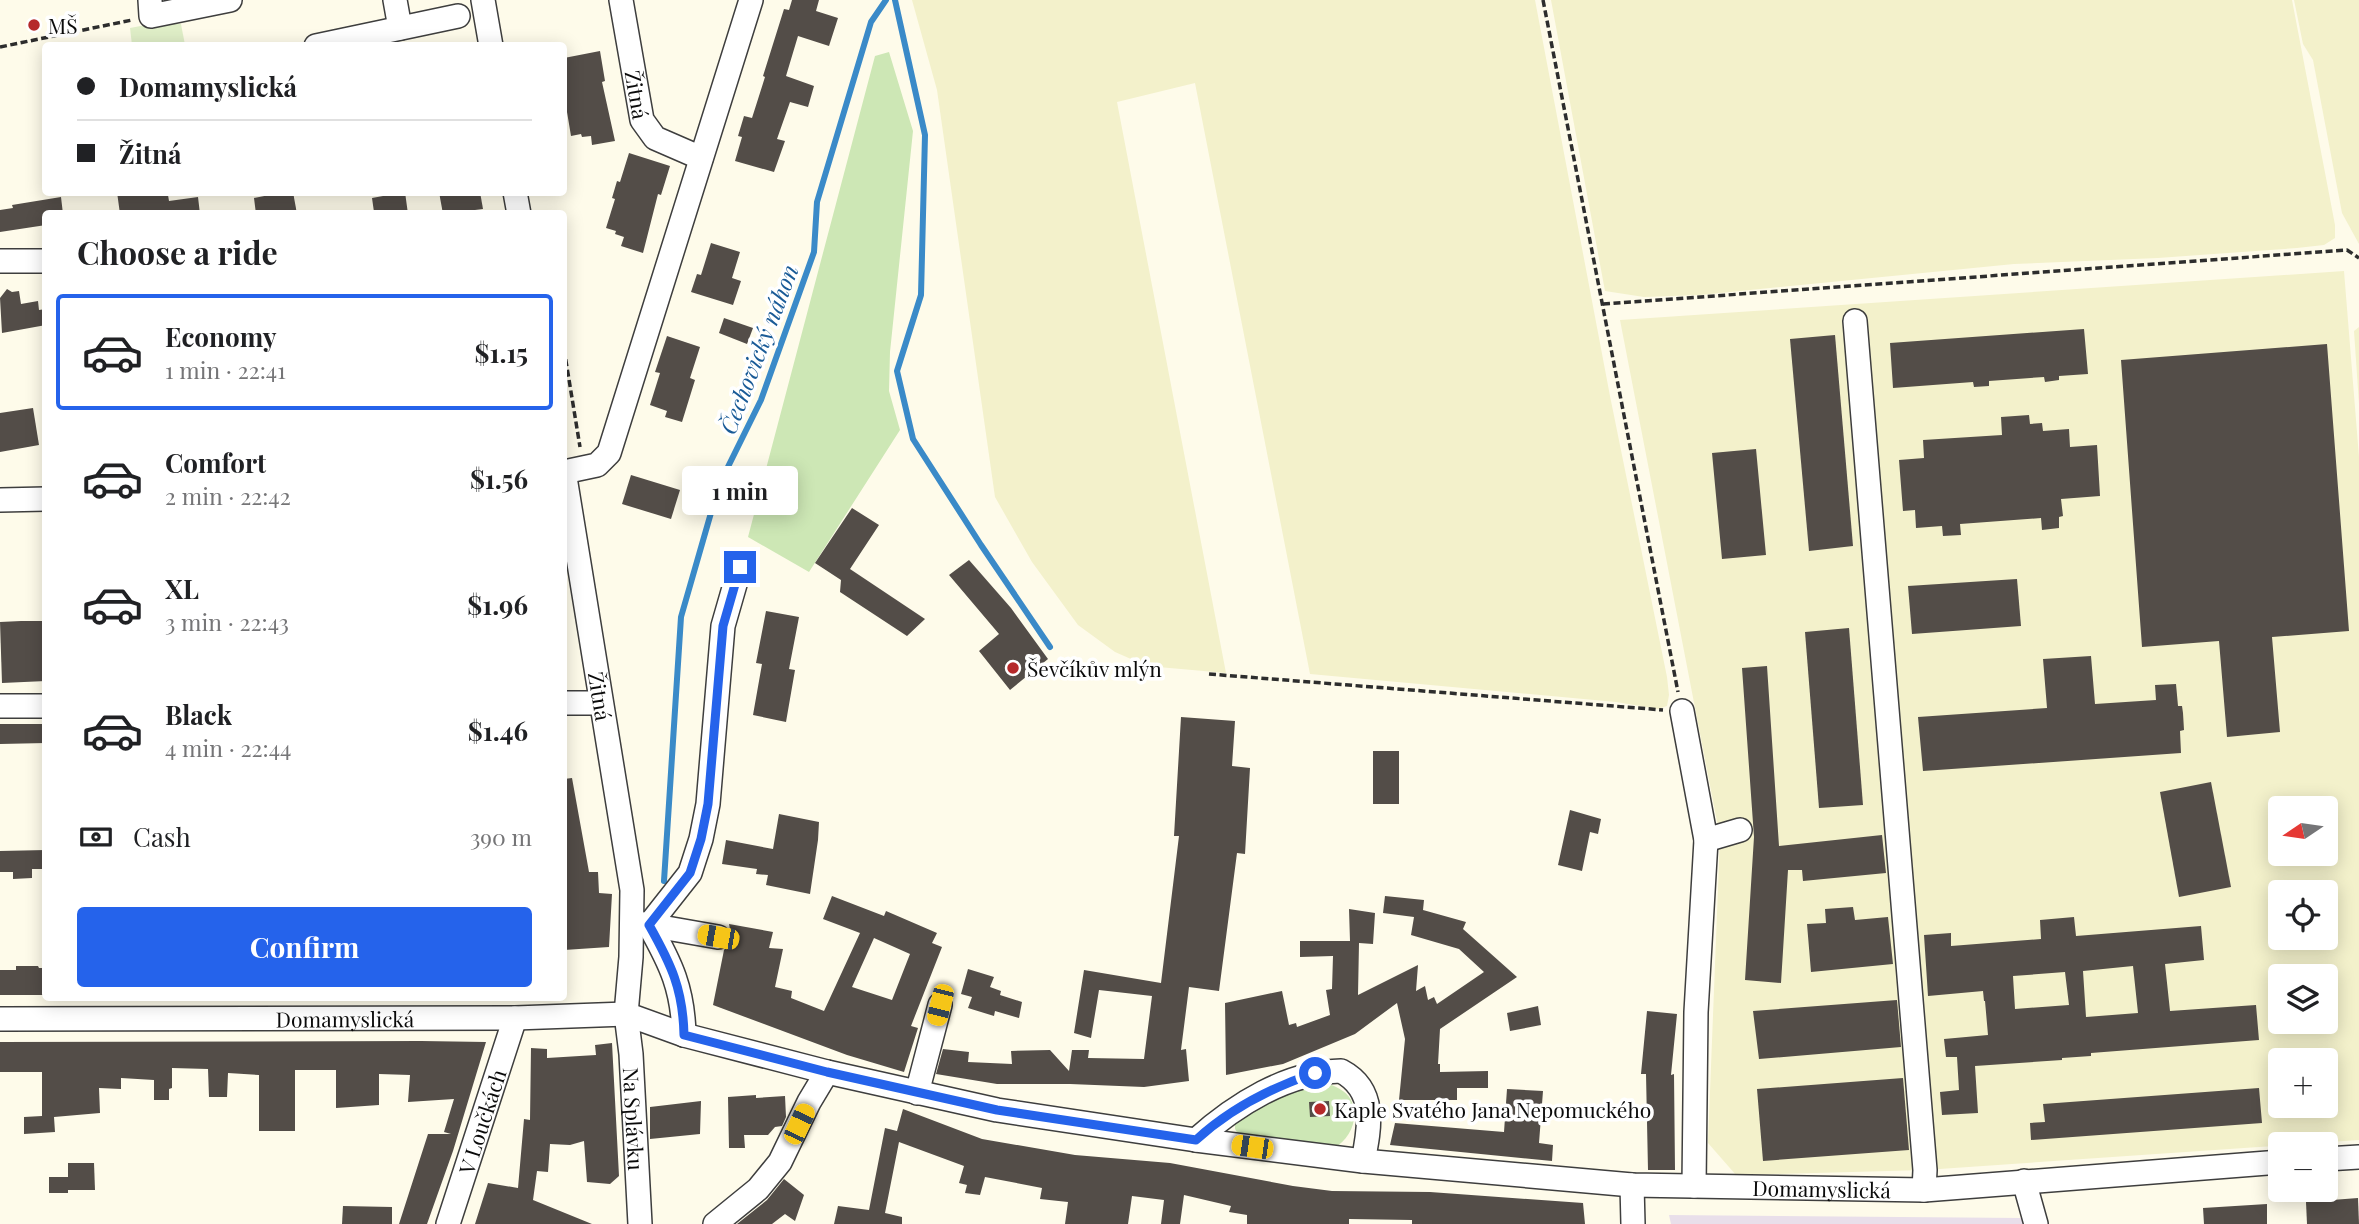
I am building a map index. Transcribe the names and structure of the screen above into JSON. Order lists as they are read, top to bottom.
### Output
{
  "streets": {
    "street": [
      "Žitná",
      "Domamyslická",
      "Na Splávku",
      "V Loučkách"
    ]
  },
  "crossings": [
    ["Žitná", "Domamyslická"],
    ["Žitná", "Na Splávku"],
    ["Domamyslická", "Na Splávku"],
    ["Domamyslická", "V Loučkách"]
  ],
  "water": ["Čechovický náhon"],
  "places": ["MŠ", "Ševčíkův mlýn", "Kaple Svatého Jana Nepomuckého"],
  "north": "left",
  "page": {
    "banner": ["Domamyslická", "Žitná"],
    "heading": "Choose a ride",
    "list": [
      {
        "name": "Economy",
        "note": "1 min · 22:41",
        "value": "$1.15"
      },
      {
        "name": "Comfort",
        "note": "2 min · 22:42",
        "value": "$1.56"
      },
      {
        "name": "XL",
        "note": "3 min · 22:43",
        "value": "$1.96"
      },
      {
        "name": "Black",
        "note": "4 min · 22:44",
        "value": "$1.46"
      }
    ],
    "bubble": "1 min",
    "map_buttons": ["+", "−"],
    "pay": ["Cash", "390 m"],
    "buttons": "Confirm"
  }
}
